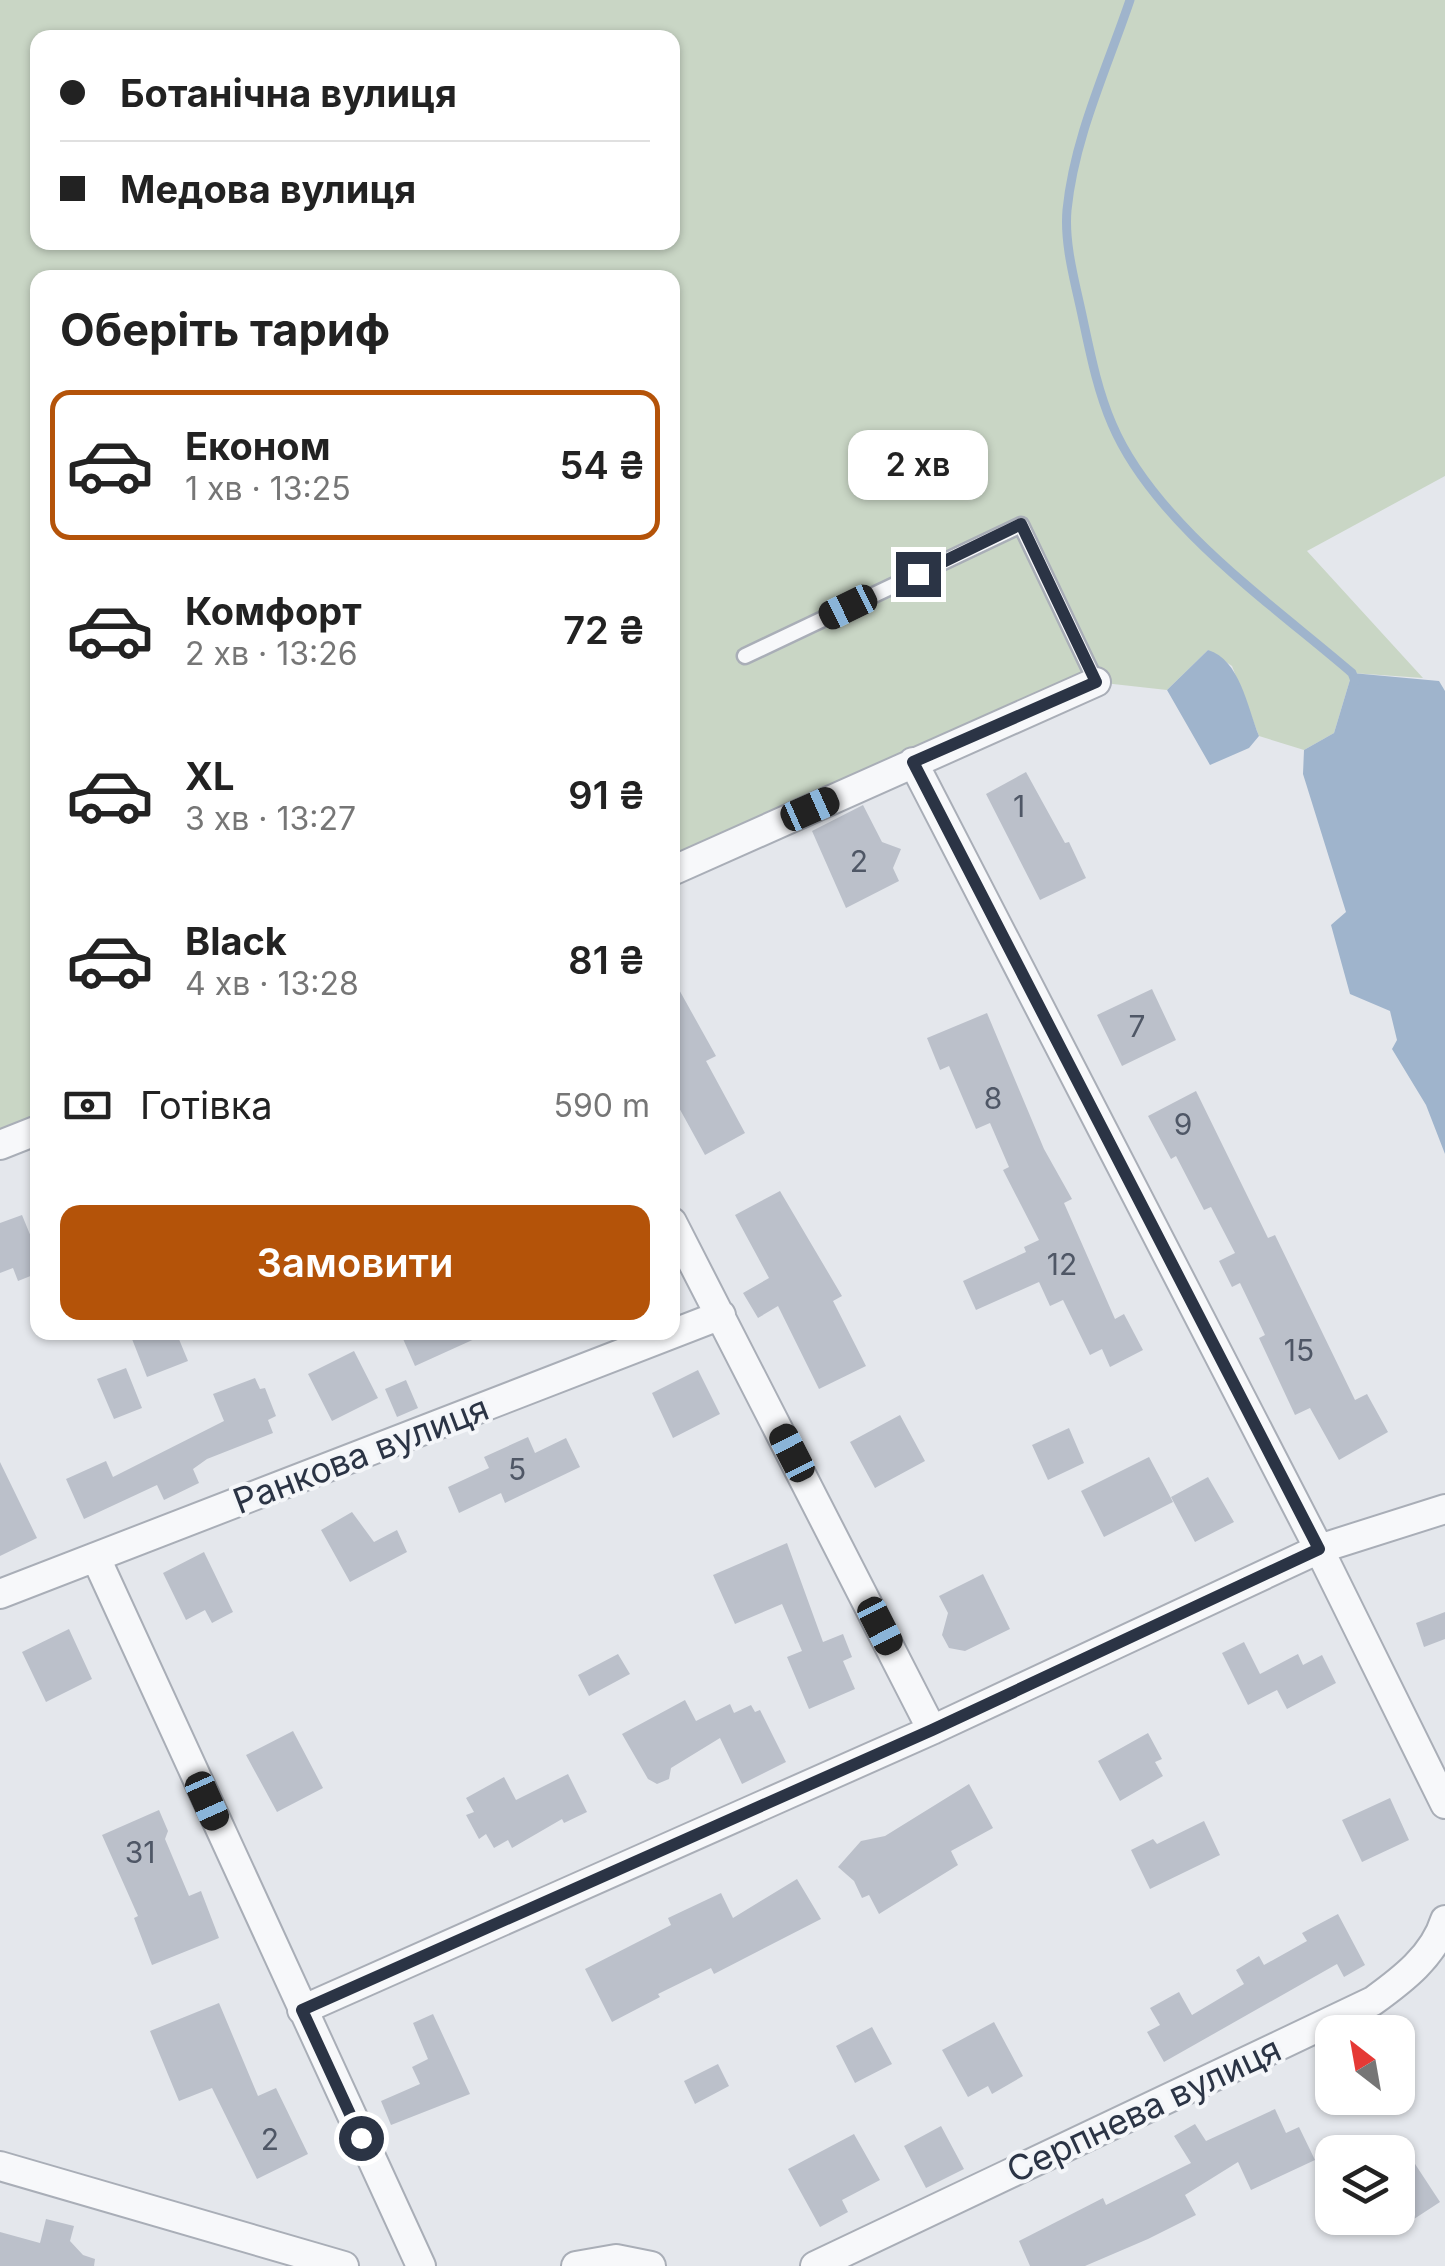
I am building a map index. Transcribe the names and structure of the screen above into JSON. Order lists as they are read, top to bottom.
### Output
{
  "streets": {
    "street": ["Ранкова вулиця", "Серпнева вулиця"]
  },
  "house_numbers": [
    "1",
    "2",
    "7",
    "8",
    "9",
    "12",
    "15",
    "5",
    "31",
    "2"
  ],
  "north": "top left",
  "page": {
    "banner": ["Ботанічна вулиця", "Медова вулиця"],
    "heading": "Оберіть тариф",
    "list": [
      {
        "name": "Економ",
        "note": "1 хв · 13:25",
        "value": "54 ₴"
      },
      {
        "name": "Комфорт",
        "note": "2 хв · 13:26",
        "value": "72 ₴"
      },
      {
        "name": "XL",
        "note": "3 хв · 13:27",
        "value": "91 ₴"
      },
      {
        "name": "Black",
        "note": "4 хв · 13:28",
        "value": "81 ₴"
      }
    ],
    "bubble": "2 хв",
    "pay": ["Готівка", "590 m"],
    "buttons": "Замовити"
  }
}
